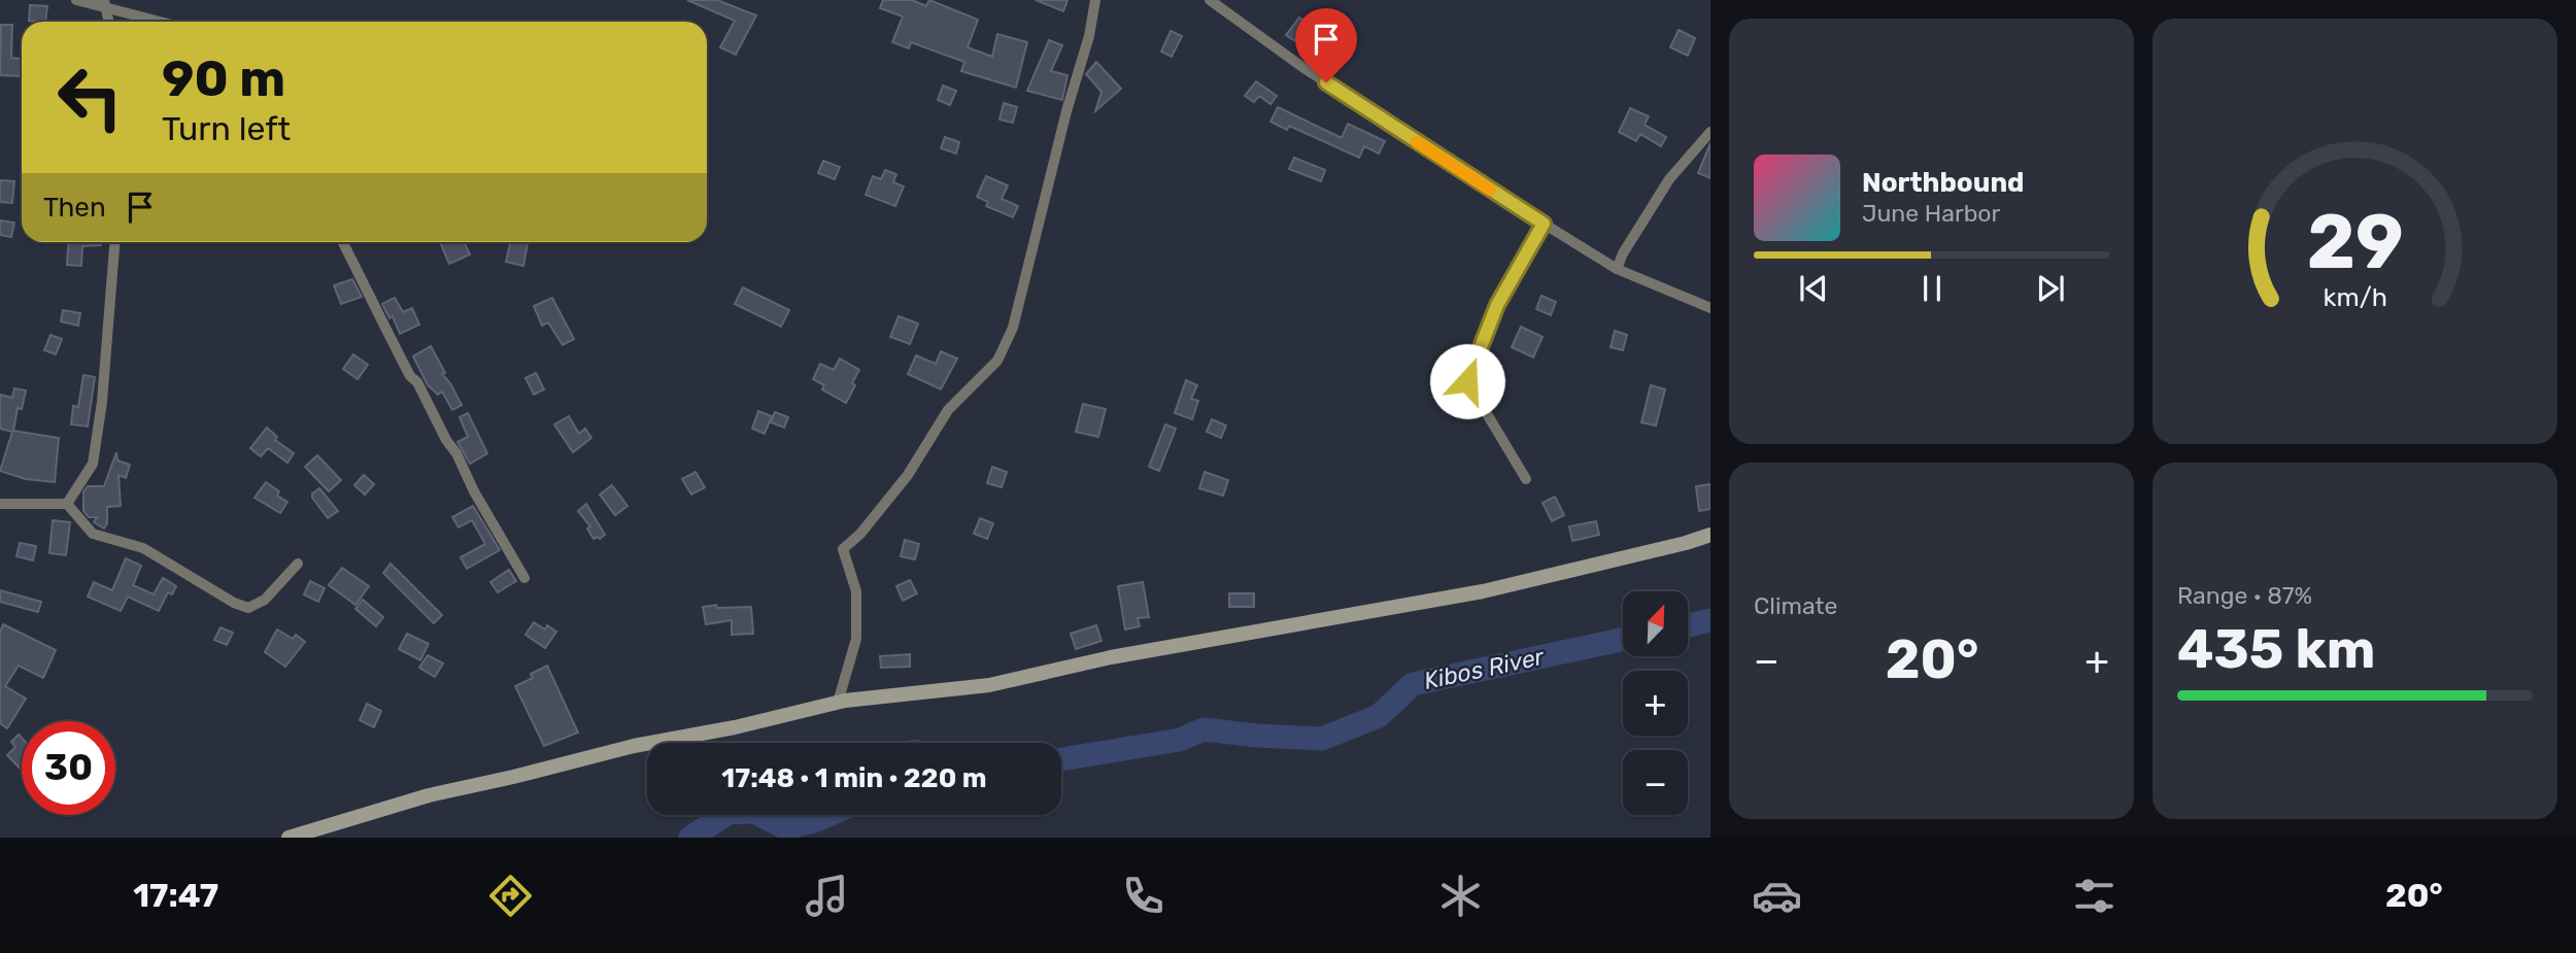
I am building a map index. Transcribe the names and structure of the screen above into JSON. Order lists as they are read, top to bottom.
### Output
{
  "water": ["Kibos River"],
  "north": "top right",
  "page": {
    "turn": ["90 m", "Turn left"],
    "song": ["Northbound", "June Harbor"],
    "then": "Then",
    "tile": [
      "Climate",
      ["Range · 87%", "435 km"]
    ],
    "map_buttons": ["+", "−"],
    "heat": ["−", "20°", "+"],
    "limit": "30",
    "trip": "17:48 · 1 min · 220 m",
    "tabs": ["17:47", "20°"],
    "gauge": ["29", "km/h"]
  }
}
